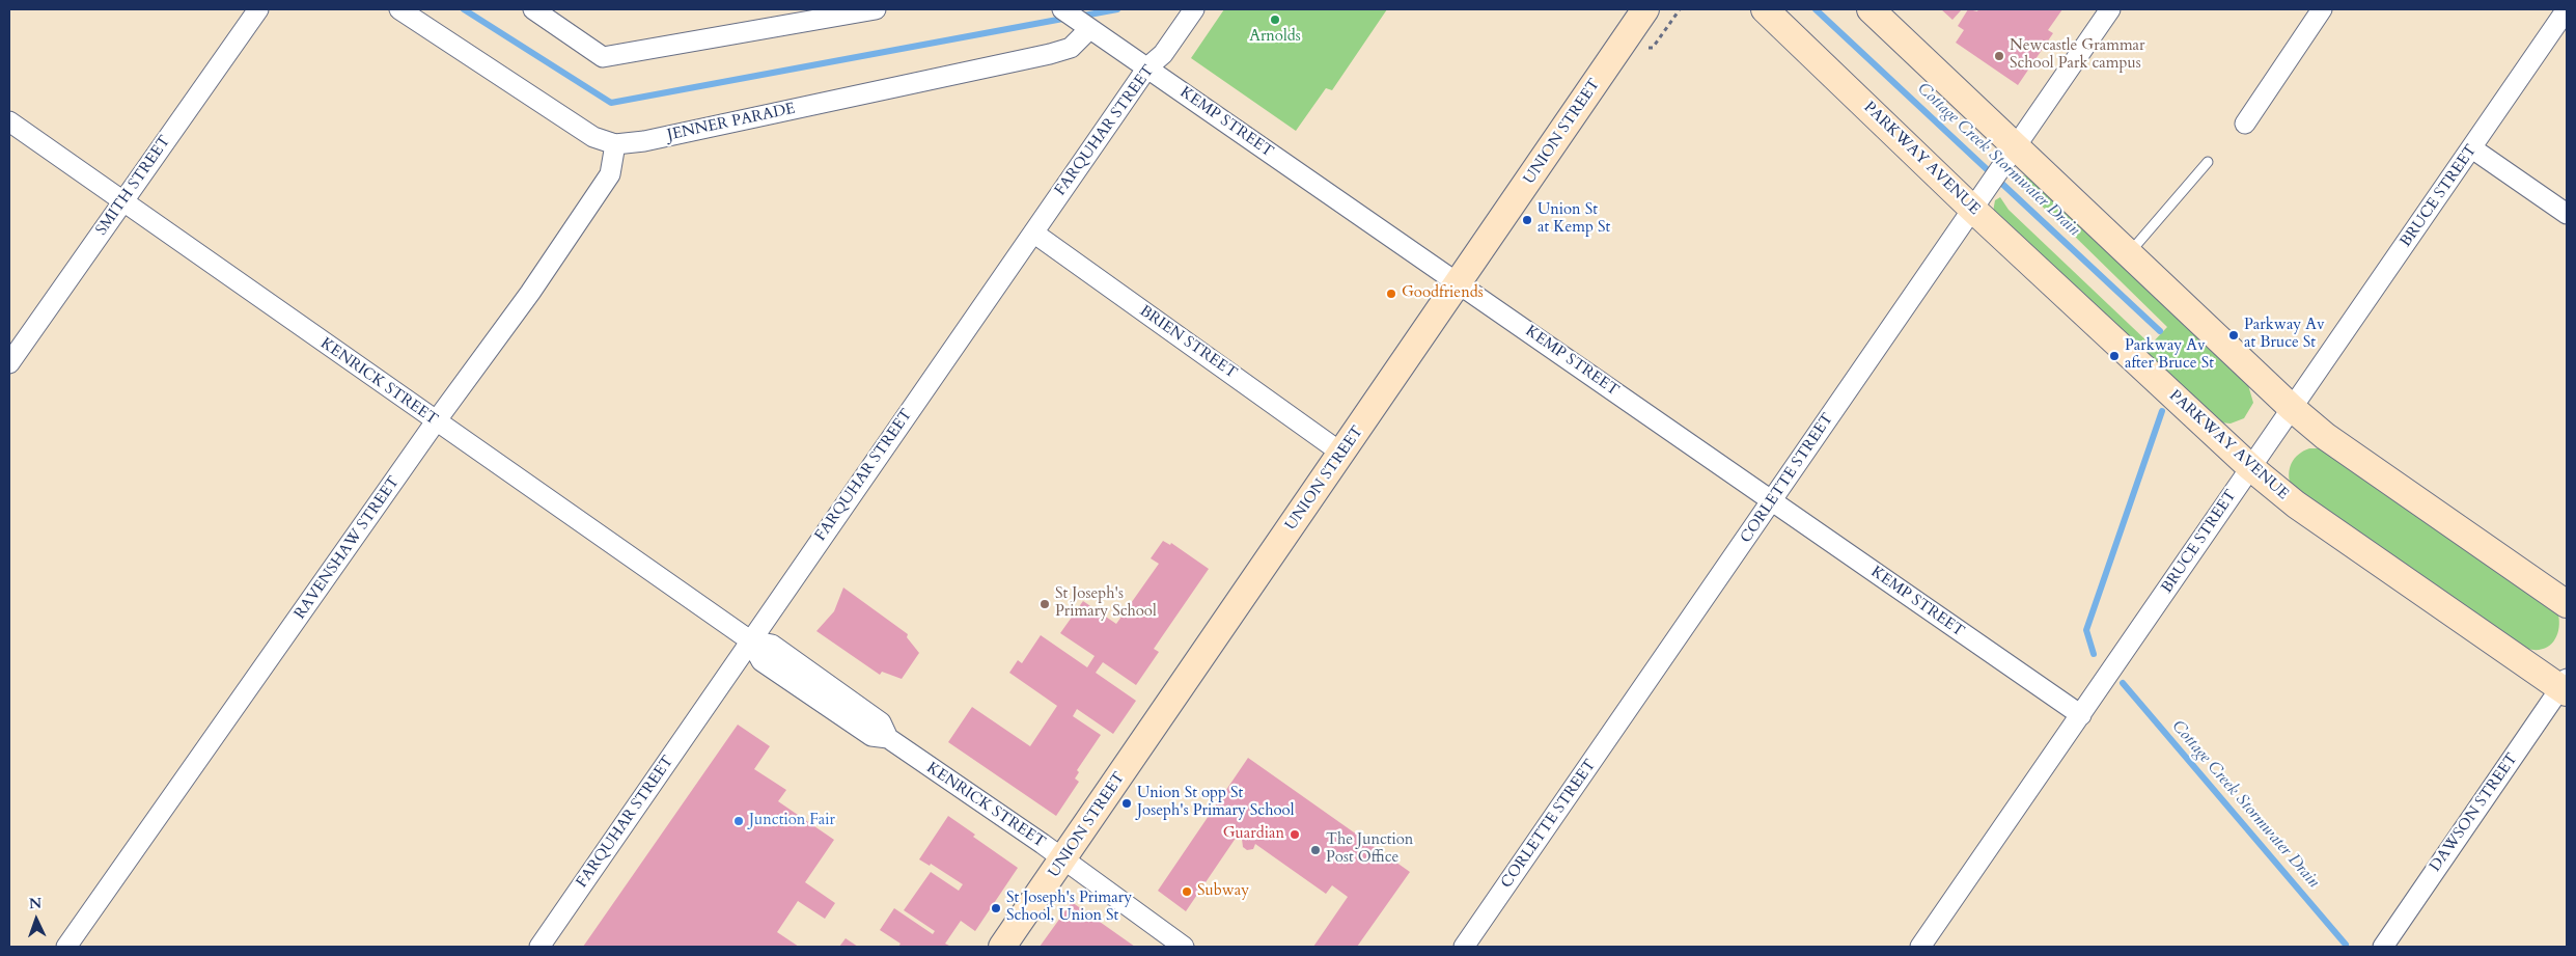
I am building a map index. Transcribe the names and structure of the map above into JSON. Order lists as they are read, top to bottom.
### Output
{
  "streets": {
    "main road": ["UNION STREET", "PARKWAY AVENUE"],
    "street": [
      "JENNER PARADE",
      "KEMP STREET",
      "FARQUHAR STREET",
      "SMITH STREET",
      "BRUCE STREET",
      "BRIEN STREET",
      "KENRICK STREET",
      "CORLETTE STREET",
      "RAVENSHAW STREET",
      "DAWSON STREET"
    ]
  },
  "crossings": [
    ["JENNER PARADE", "KEMP STREET"],
    ["JENNER PARADE", "RAVENSHAW STREET"],
    ["KEMP STREET", "FARQUHAR STREET"],
    ["KEMP STREET", "UNION STREET"],
    ["KEMP STREET", "BRUCE STREET"],
    ["KEMP STREET", "CORLETTE STREET"],
    ["FARQUHAR STREET", "BRIEN STREET"],
    ["FARQUHAR STREET", "KENRICK STREET"],
    ["UNION STREET", "BRIEN STREET"],
    ["UNION STREET", "KENRICK STREET"],
    ["PARKWAY AVENUE", "BRUCE STREET"],
    ["PARKWAY AVENUE", "CORLETTE STREET"],
    ["PARKWAY AVENUE", "DAWSON STREET"],
    ["SMITH STREET", "KENRICK STREET"],
    ["KENRICK STREET", "RAVENSHAW STREET"]
  ],
  "water": ["Cottage Creek Stormwater Drain"],
  "places": [
    "Arnolds",
    "Newcastle Grammar School Park campus",
    "Union St at Kemp St",
    "Goodfriends",
    "Parkway Av at Bruce St",
    "Parkway Av after Bruce St",
    "St Joseph's Primary School",
    "Union St opp St Joseph's Primary School",
    "Junction Fair",
    "Guardian",
    "The Junction Post Office",
    "Subway",
    "St Joseph's Primary School, Union St"
  ],
  "north": "top"
}
